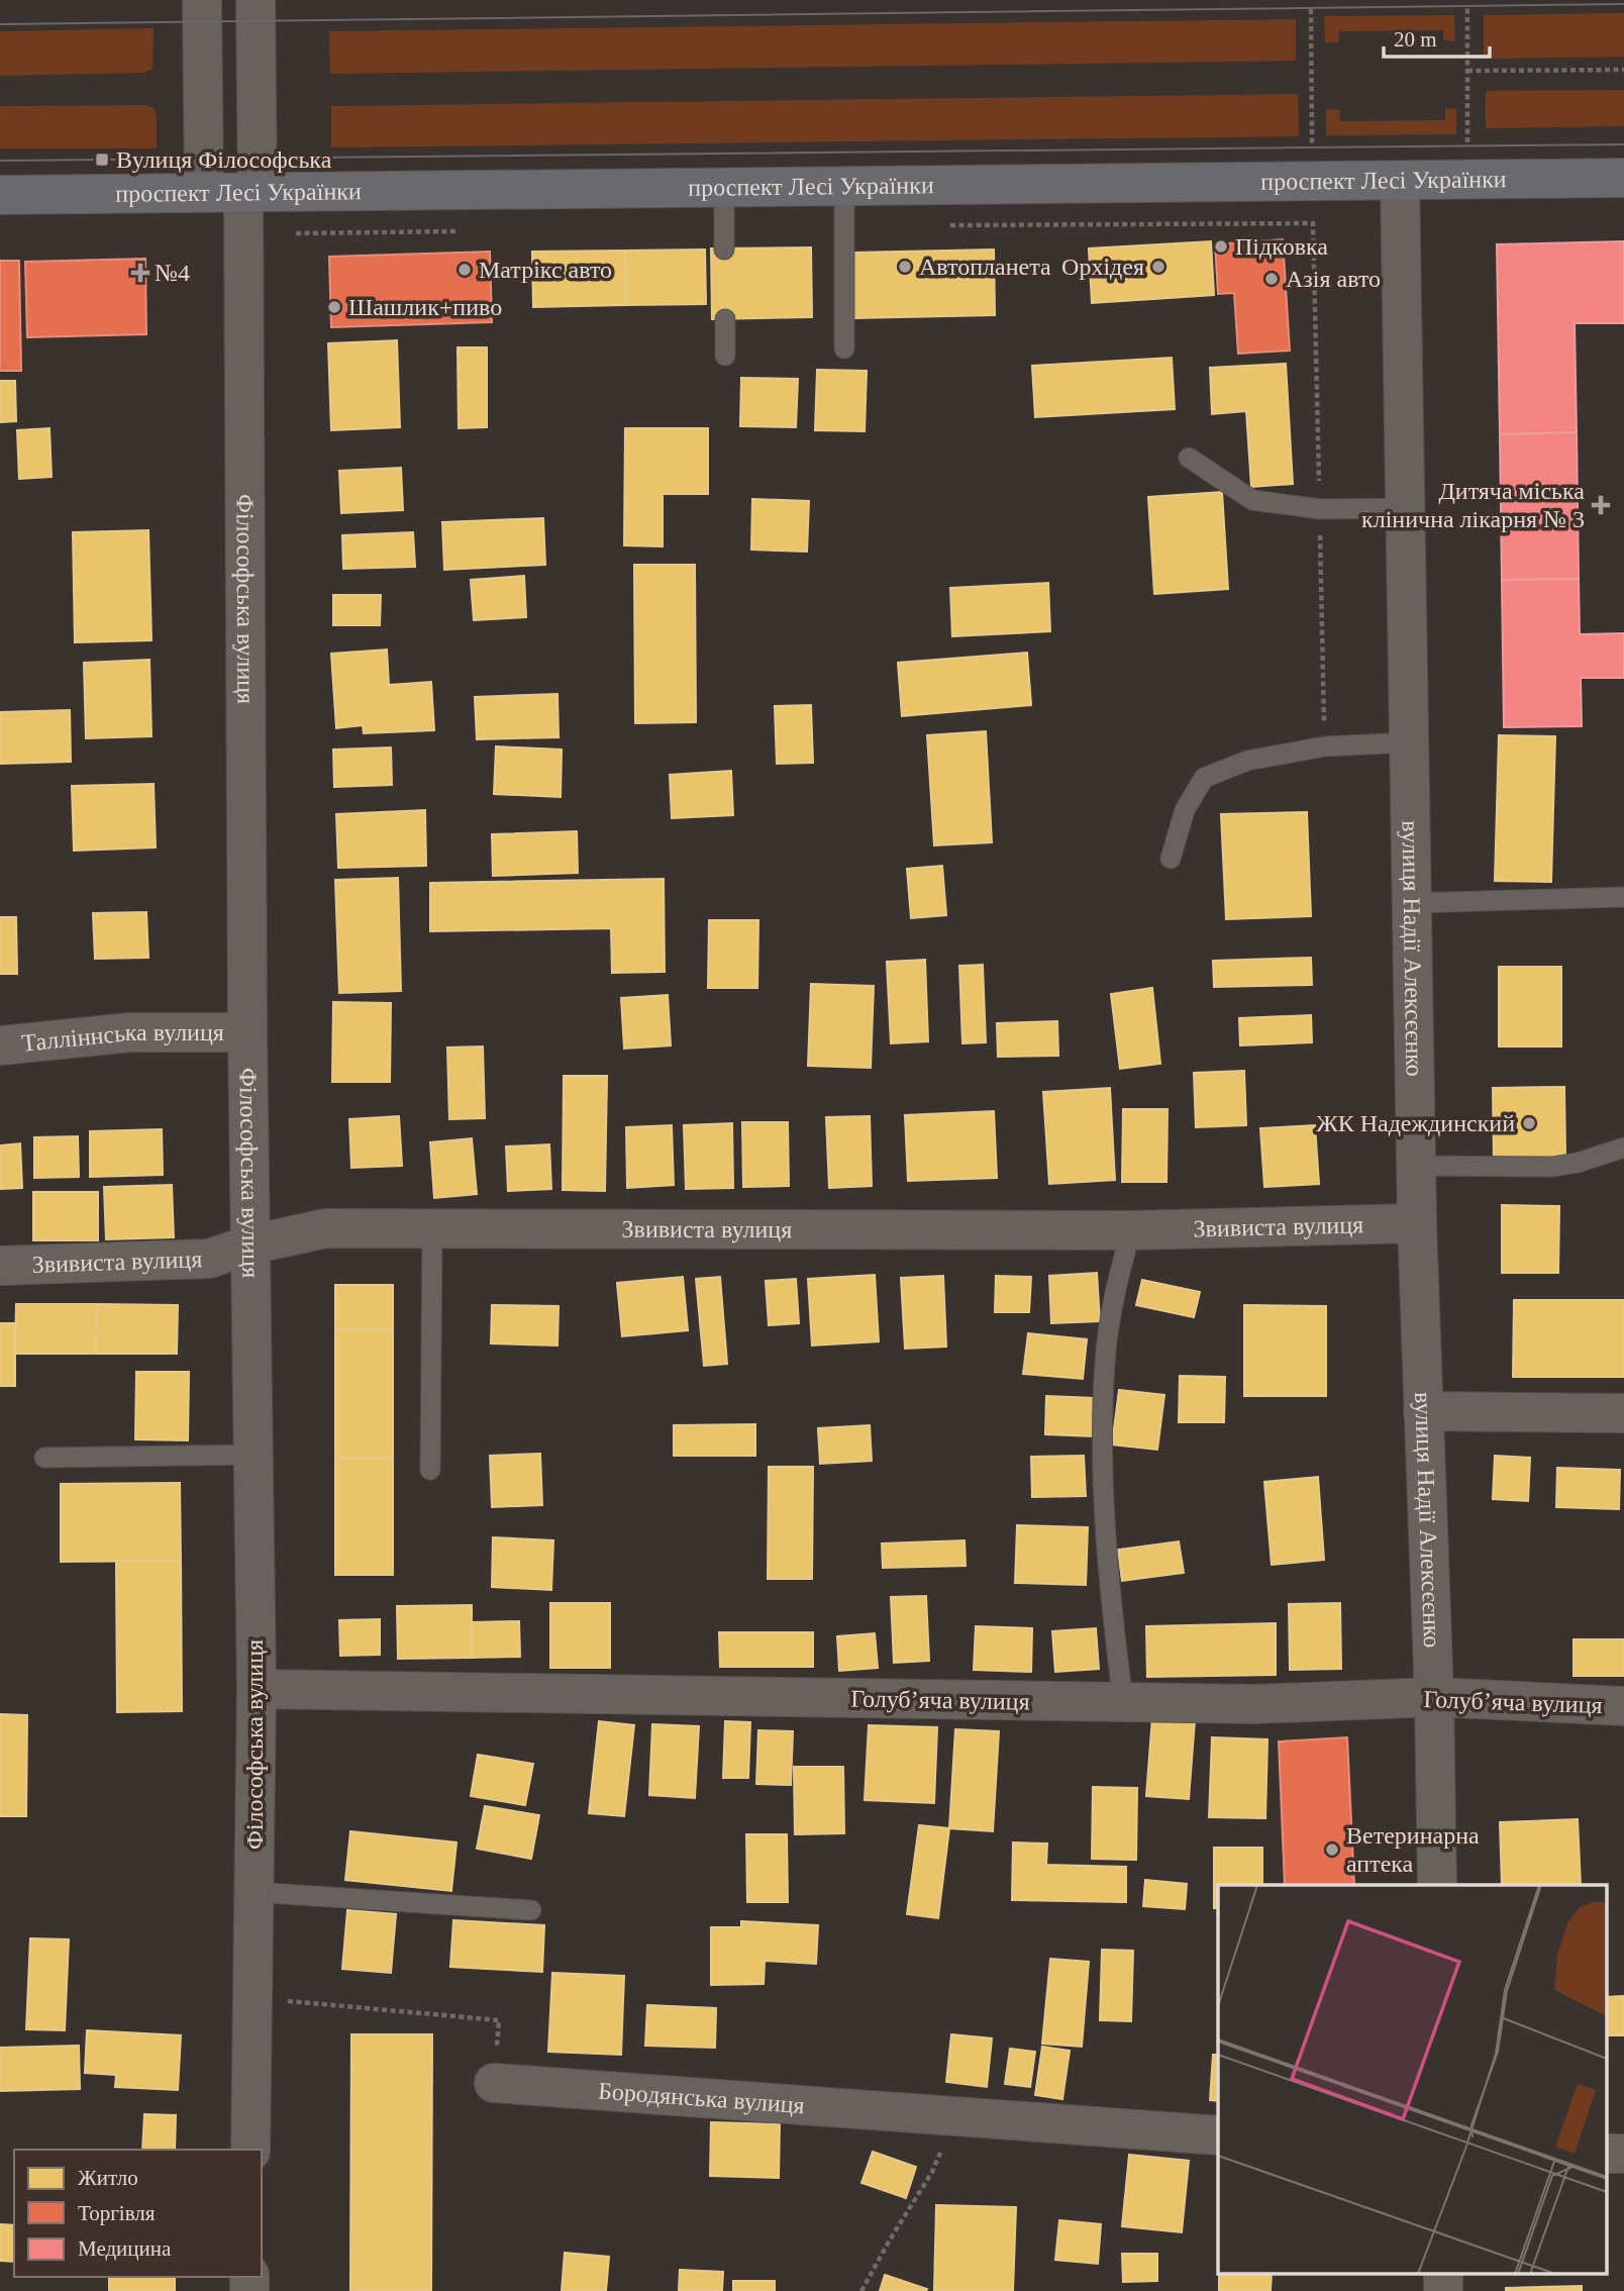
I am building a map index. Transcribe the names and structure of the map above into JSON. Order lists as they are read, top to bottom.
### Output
{
  "streets": {
    "main road": ["проспект Лесі Українки"],
    "street": [
      "Філософська вулиця",
      "вулиця Надії Алексєєнко",
      "Талліннська вулиця",
      "Звивиста вулиця",
      "Голубʼяча вулиця",
      "Бородянська вулиця"
    ]
  },
  "crossings": [
    ["проспект Лесі Українки", "Філософська вулиця"],
    ["проспект Лесі Українки", "вулиця Надії Алексєєнко"],
    ["Філософська вулиця", "Талліннська вулиця"],
    ["Філософська вулиця", "Звивиста вулиця"],
    ["Філософська вулиця", "Голубʼяча вулиця"],
    ["вулиця Надії Алексєєнко", "Звивиста вулиця"],
    ["вулиця Надії Алексєєнко", "Голубʼяча вулиця"]
  ],
  "places": {
    "transit": ["Вулиця Філософська"],
    "other": [
      "Підковка",
      "Автопланета",
      "Орхідея",
      "Матрікс авто",
      "Азія авто",
      "Шашлик+пиво",
      "ЖК Надеждинский",
      "Ветеринарна аптека"
    ],
    "health": ["№4", "Дитяча міська клінична лікарня № 3"]
  },
  "legend": ["Житло", "Торгівля", "Медицина"],
  "scale_bar": "20 m"
}
